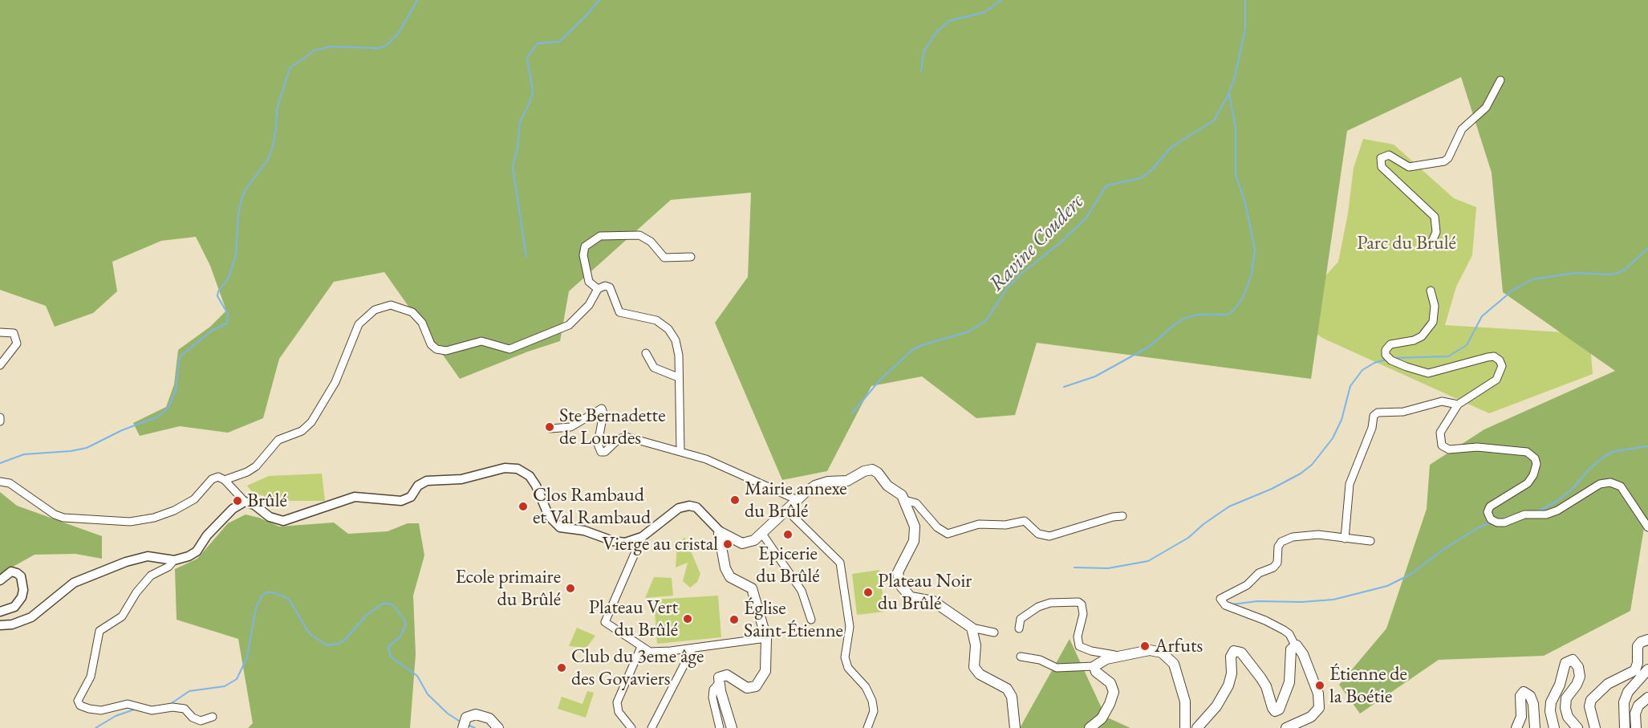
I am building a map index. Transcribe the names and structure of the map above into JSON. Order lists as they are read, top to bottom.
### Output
{
  "water": ["Ravine Couderc"],
  "parks": ["Parc du Brulé"],
  "places": [
    "Ste Bernadette de Lourdes",
    "Mairie annexe du Brûlé",
    "Brûlé",
    "Clos Rambaud et Val Rambaud",
    "Epicerie du Brûlé",
    "Vierge au cristal",
    "Ecole primaire du Brûlé",
    "Plateau Noir du Brûlé",
    "Plateau Vert du Brûlé",
    "Église Saint-Étienne",
    "Arfuts",
    "Club du 3eme âge des Goyaviers",
    "Étienne de la Boétie"
  ]
}
